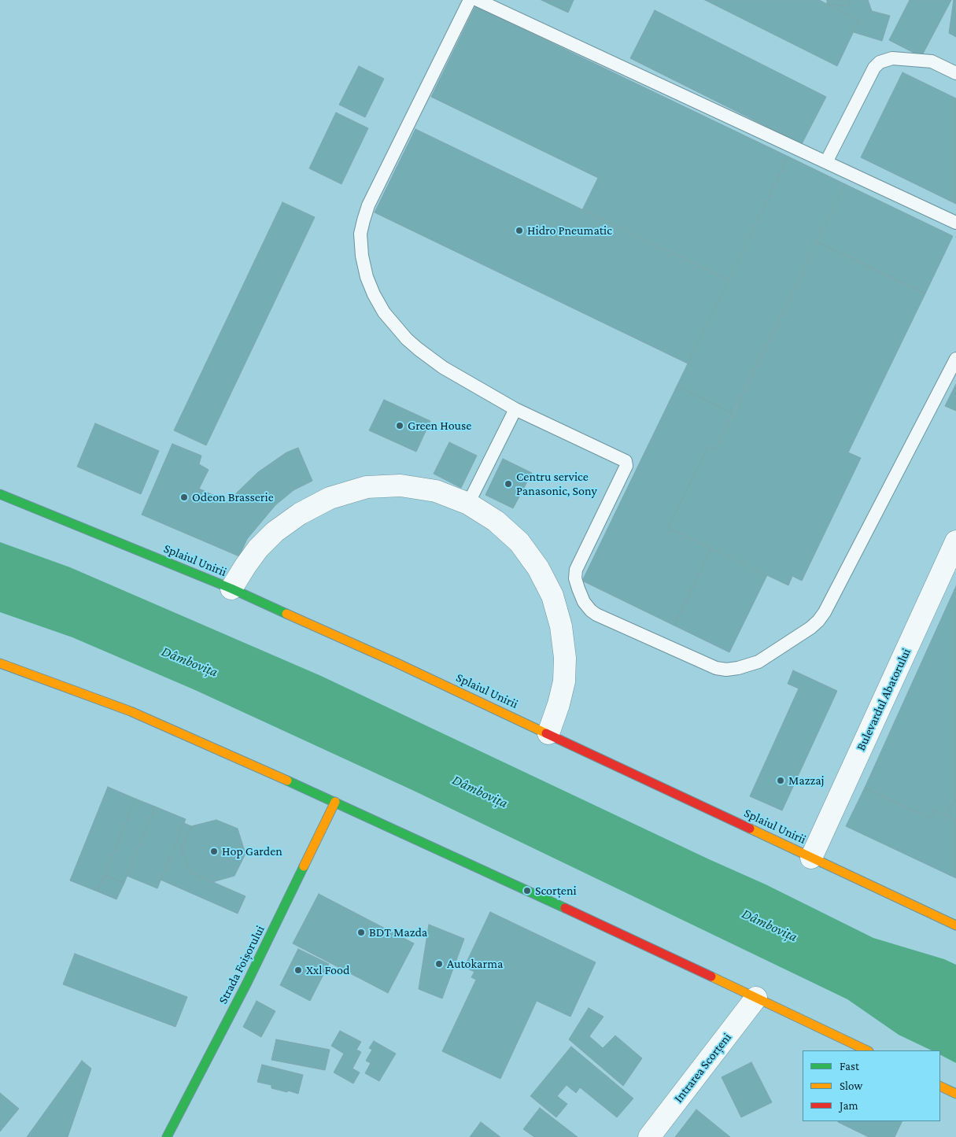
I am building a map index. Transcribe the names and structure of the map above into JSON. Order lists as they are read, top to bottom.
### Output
{
  "streets": {
    "main road": ["Splaiul Unirii", "Strada Foișorului"],
    "street": ["Bulevardul Abatorului", "Intrarea Scorțeni"]
  },
  "crossings": [
    ["Splaiul Unirii", "Bulevardul Abatorului"]
  ],
  "water": ["Dâmbovița"],
  "places": [
    "Hidro Pneumatic",
    "Green House",
    "Centru service Panasonic, Sony",
    "Odeon Brasserie",
    "Mazzaj",
    "Hop Garden",
    "Scorțeni",
    "BDT Mazda",
    "Autokarma",
    "Xxl Food"
  ],
  "legend": ["Fast", "Slow", "Jam"]
}
